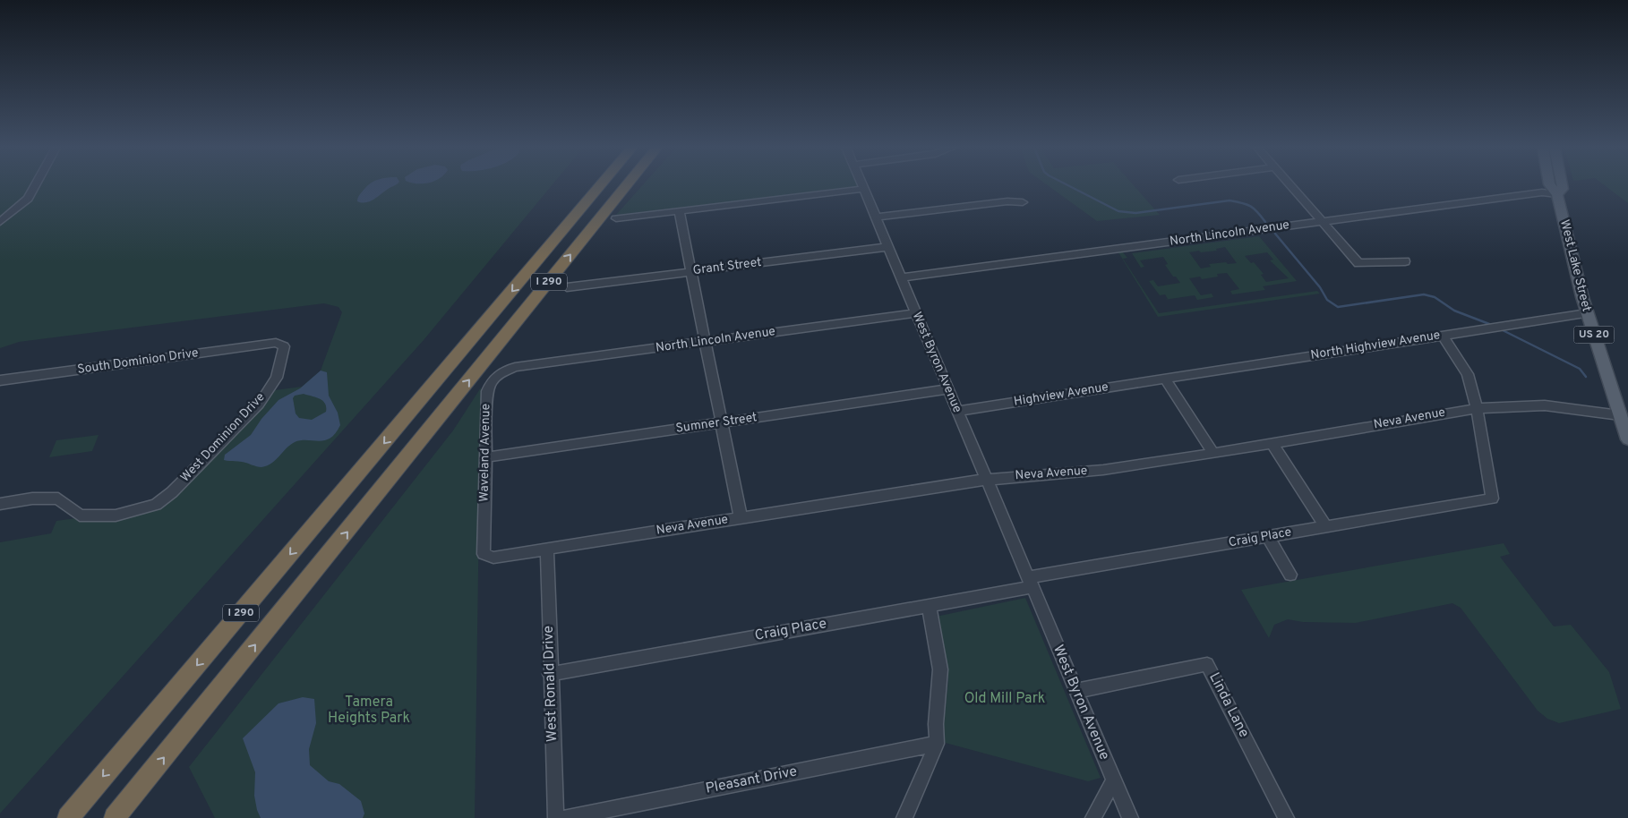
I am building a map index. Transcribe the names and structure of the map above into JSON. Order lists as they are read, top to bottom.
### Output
{
  "streets": {
    "highway": ["I 290"],
    "main road": ["West Lake Street", "US 20"],
    "street": [
      "North Lincoln Avenue",
      "Grant Street",
      "North Highview Avenue",
      "South Dominion Drive",
      "West Byron Avenue",
      "Highview Avenue",
      "Neva Avenue",
      "Sumner Street",
      "West Dominion Drive",
      "Waveland Avenue",
      "Craig Place",
      "West Ronald Drive",
      "Linda Lane",
      "Pleasant Drive"
    ]
  },
  "crossings": [
    ["North Lincoln Avenue", "West Lake Street"],
    ["North Lincoln Avenue", "West Byron Avenue"],
    ["North Lincoln Avenue", "Waveland Avenue"],
    ["West Lake Street", "North Highview Avenue"],
    ["West Lake Street", "Neva Avenue"],
    ["Grant Street", "West Byron Avenue"],
    ["North Highview Avenue", "Highview Avenue"],
    ["South Dominion Drive", "West Dominion Drive"],
    ["West Byron Avenue", "Highview Avenue"],
    ["West Byron Avenue", "Neva Avenue"],
    ["West Byron Avenue", "Sumner Street"],
    ["West Byron Avenue", "Craig Place"],
    ["West Byron Avenue", "Linda Lane"],
    ["Neva Avenue", "Waveland Avenue"],
    ["Neva Avenue", "Craig Place"],
    ["Neva Avenue", "West Ronald Drive"],
    ["Sumner Street", "Waveland Avenue"],
    ["Craig Place", "West Ronald Drive"]
  ],
  "parks": ["Old Mill Park", "Tamera Heights Park"]
}
